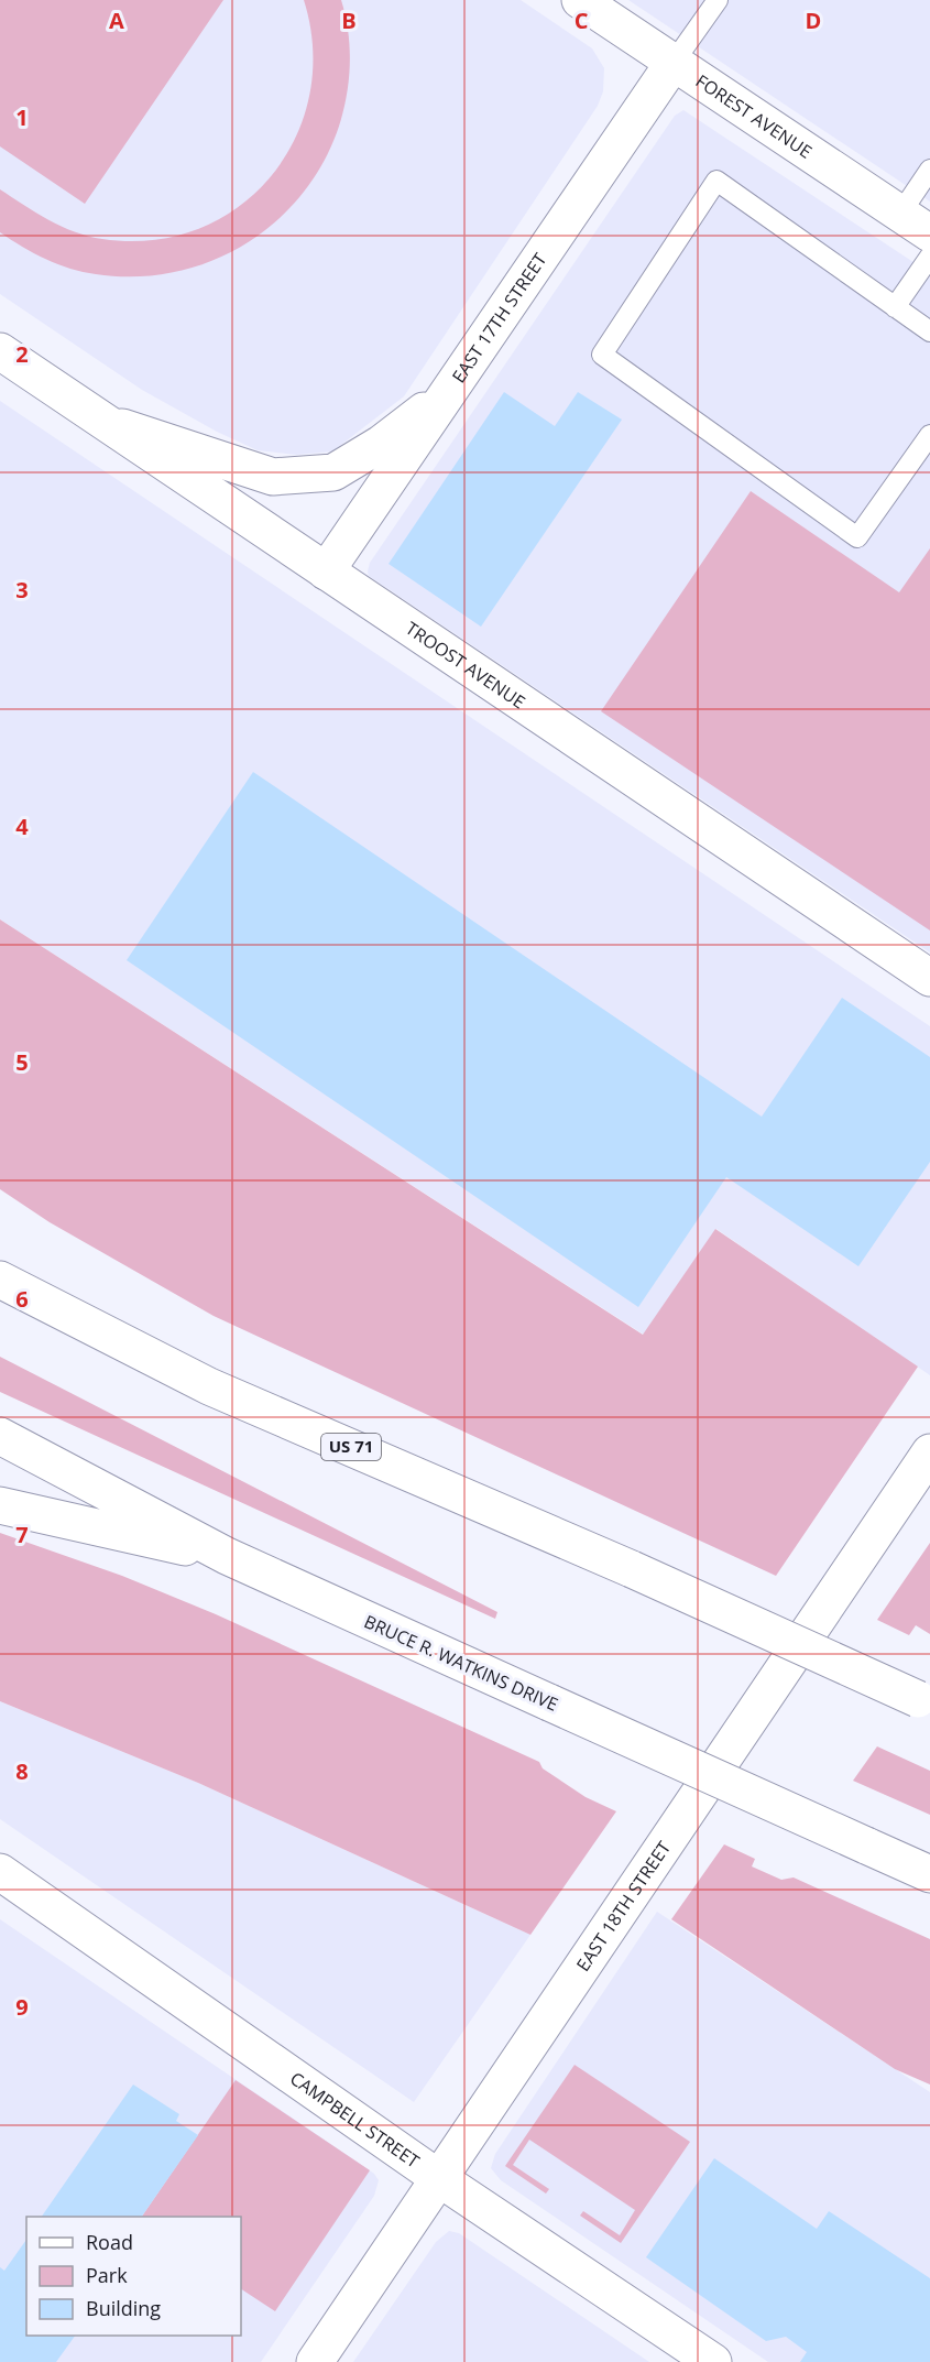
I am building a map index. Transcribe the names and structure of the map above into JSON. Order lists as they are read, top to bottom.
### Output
{
  "streets": {
    "main road": [
      "FOREST AVENUE",
      "EAST 17TH STREET",
      "TROOST AVENUE",
      "US 71",
      "BRUCE R. WATKINS DRIVE",
      "EAST 18TH STREET",
      "CAMPBELL STREET"
    ]
  },
  "crossings": [
    ["FOREST AVENUE", "EAST 17TH STREET"],
    ["EAST 17TH STREET", "TROOST AVENUE"],
    ["EAST 18TH STREET", "CAMPBELL STREET"]
  ],
  "legend": ["Road", "Park", "Building"],
  "grid": {
    "columns": [
      "A",
      "B",
      "C",
      "D"
    ],
    "rows": [
      "1",
      "2",
      "3",
      "4",
      "5",
      "6",
      "7",
      "8",
      "9"
    ]
  }
}
